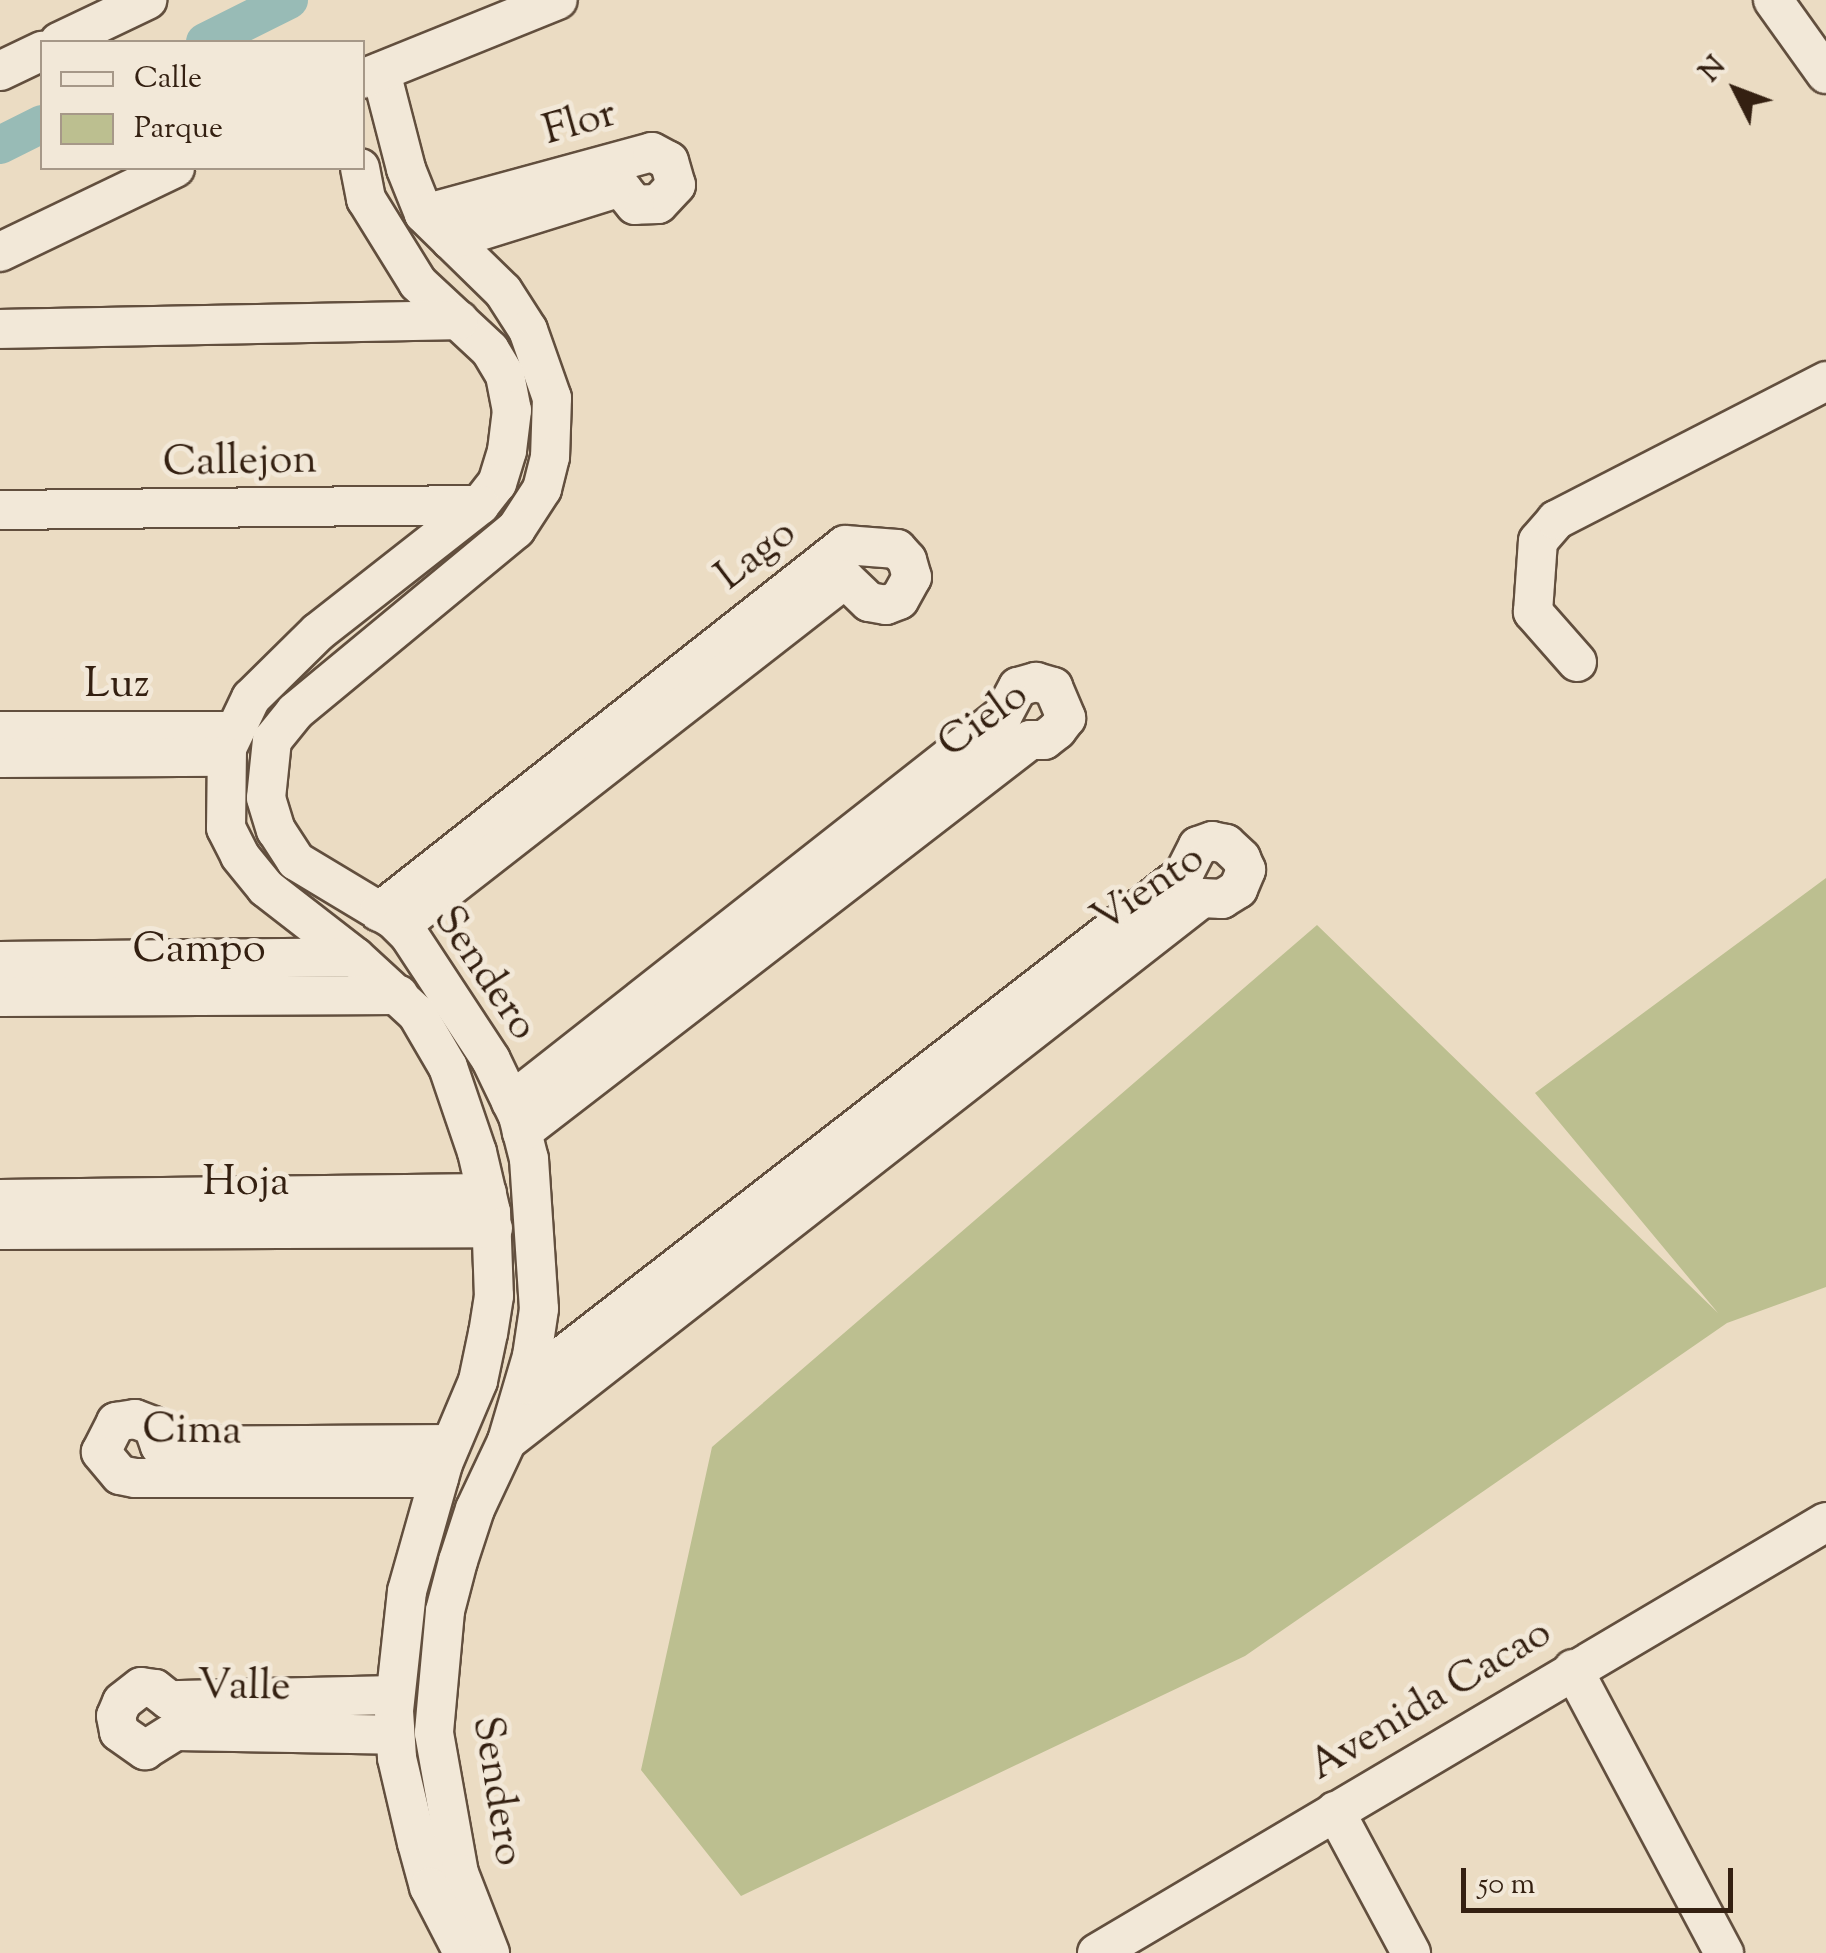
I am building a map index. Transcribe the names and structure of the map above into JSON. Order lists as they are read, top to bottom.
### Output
{
  "streets": {
    "street": [
      "Flor",
      "Callejon",
      "Lago",
      "Luz",
      "Cielo",
      "Viento",
      "Campo",
      "Sendero",
      "Hoja",
      "Cima",
      "Valle",
      "Avenida Cacao"
    ]
  },
  "crossings": [
    ["Flor", "Sendero"],
    ["Lago", "Sendero"],
    ["Luz", "Sendero"],
    ["Cielo", "Sendero"],
    ["Viento", "Sendero"],
    ["Campo", "Sendero"],
    ["Sendero", "Hoja"],
    ["Sendero", "Cima"],
    ["Sendero", "Valle"]
  ],
  "legend": ["Calle", "Parque"],
  "scale_bar": "50 m",
  "north": "top left"
}
